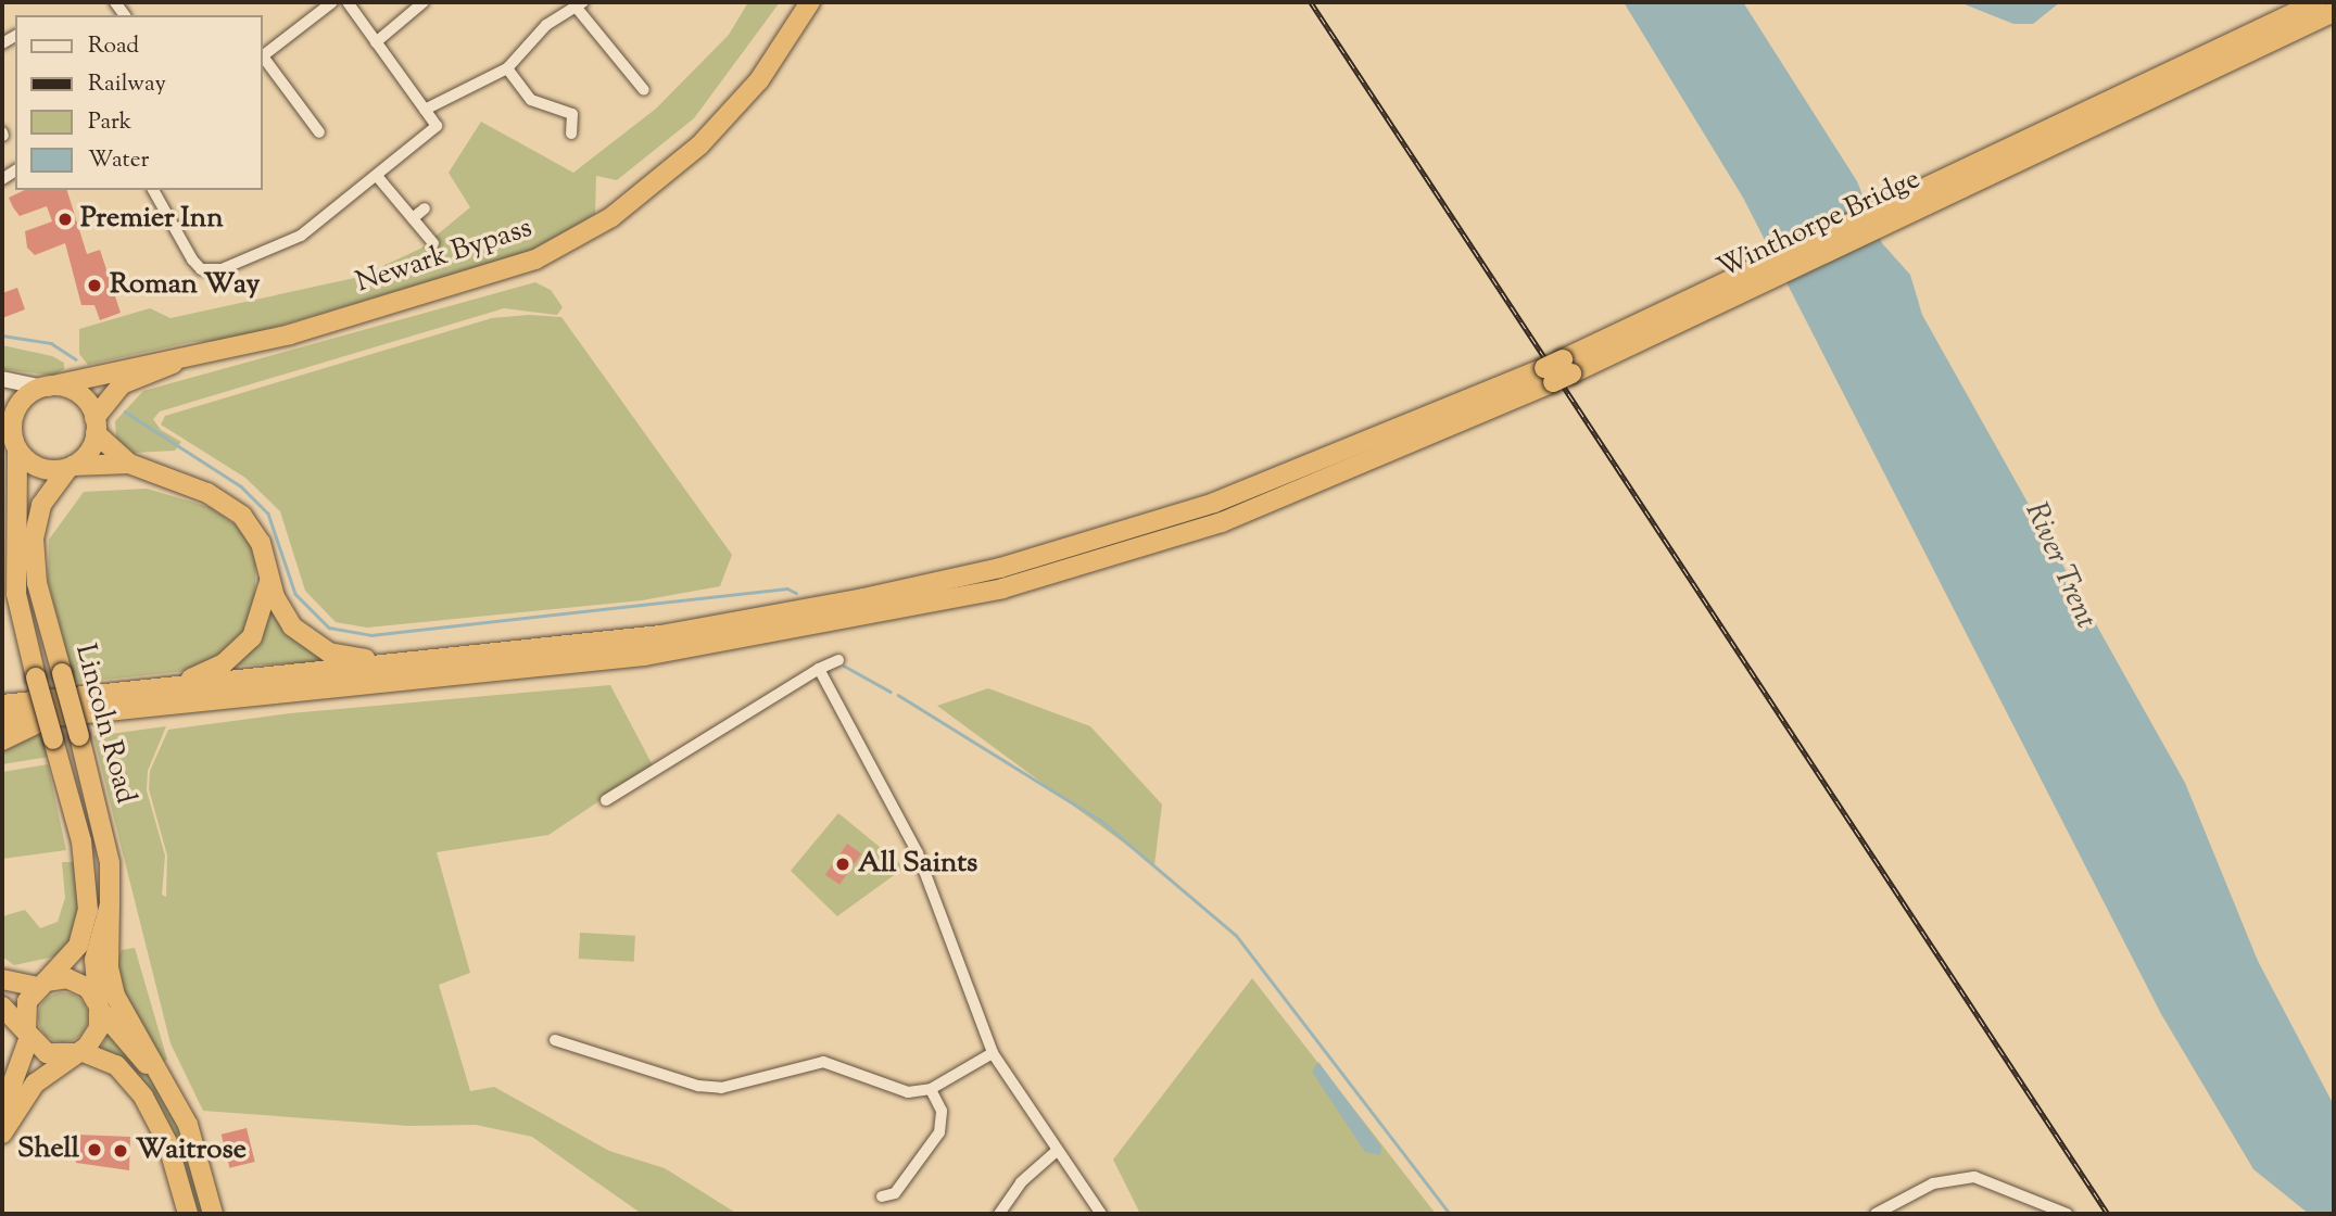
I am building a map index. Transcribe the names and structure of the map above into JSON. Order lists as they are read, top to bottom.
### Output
{
  "streets": {
    "highway": ["Winthorpe Bridge", "Newark Bypass", "Lincoln Road"]
  },
  "crossings": [
    ["Newark Bypass", "Lincoln Road"]
  ],
  "water": ["River Trent"],
  "places": [
    "Premier Inn",
    "Roman Way",
    "All Saints",
    "Shell",
    "Waitrose"
  ],
  "legend": [
    "Road",
    "Railway",
    "Park",
    "Water"
  ]
}
